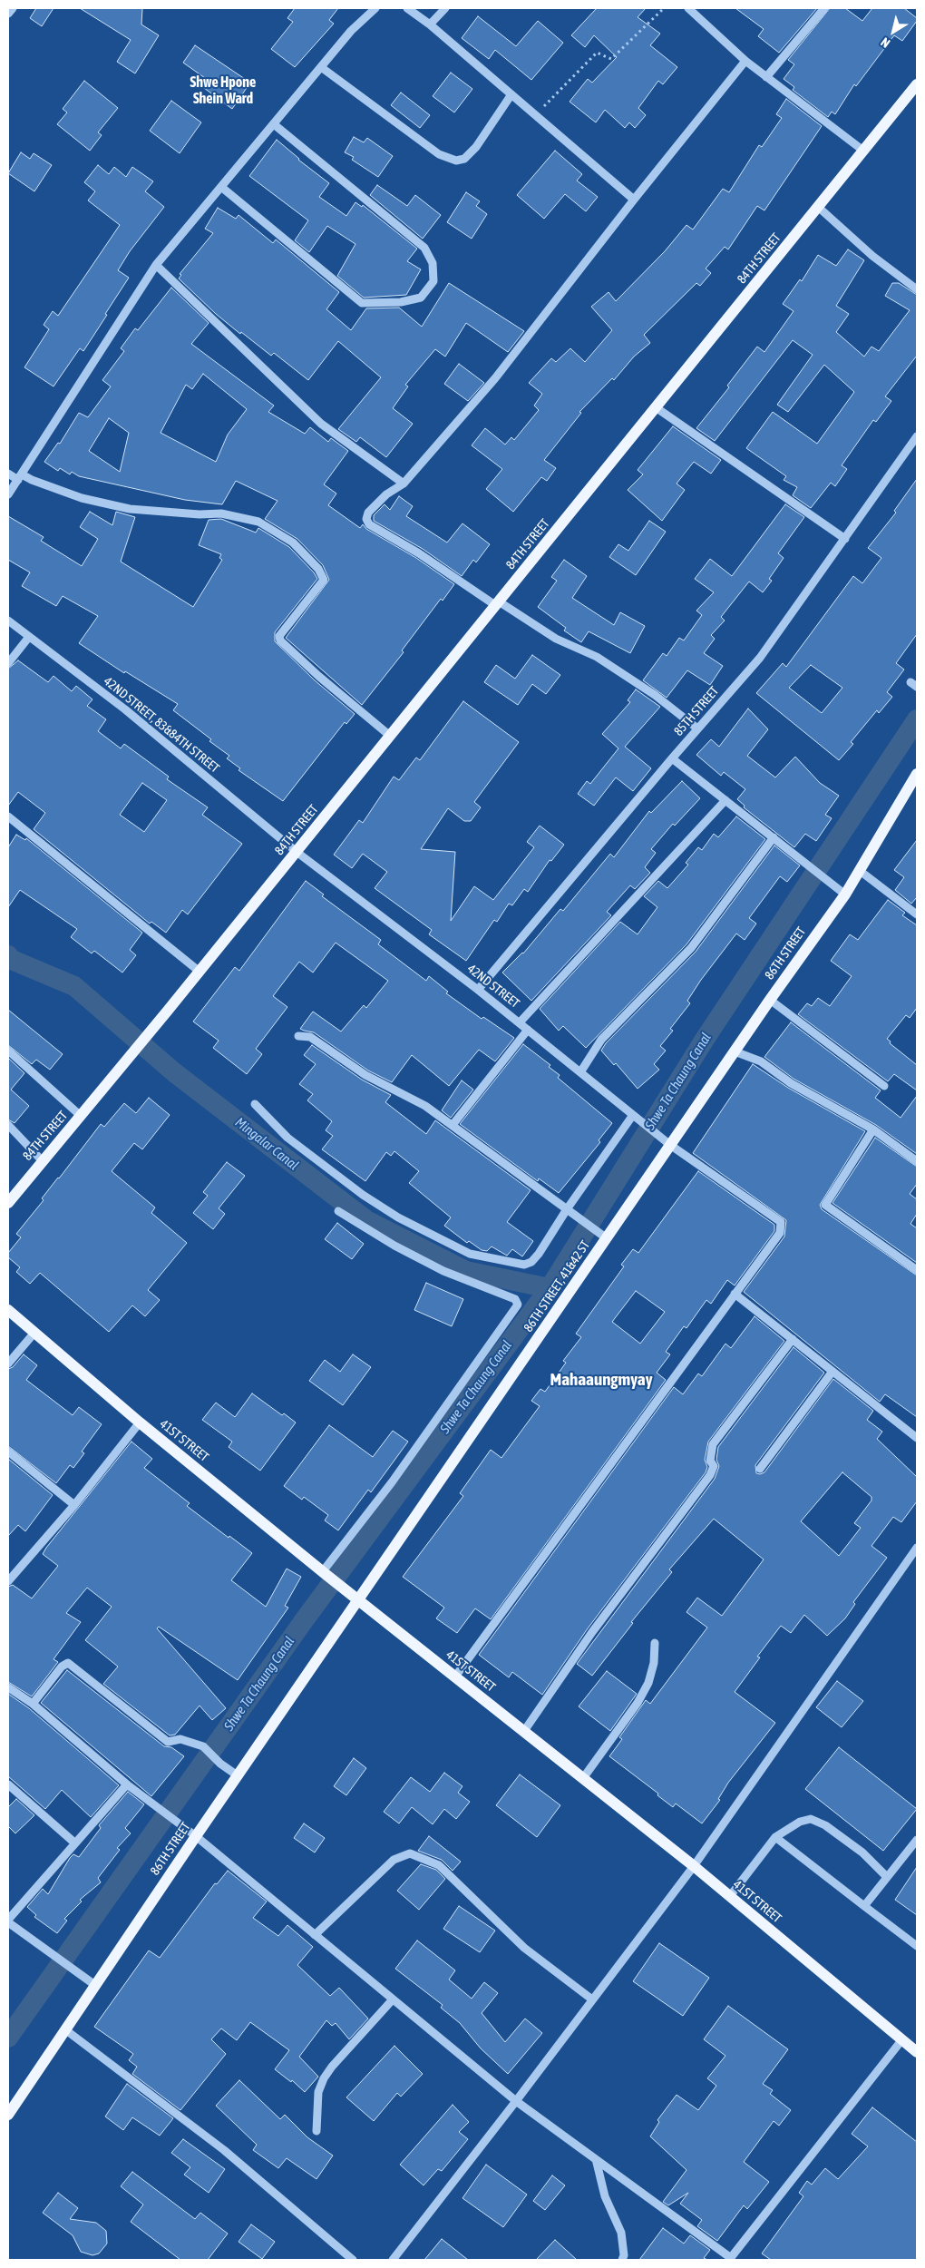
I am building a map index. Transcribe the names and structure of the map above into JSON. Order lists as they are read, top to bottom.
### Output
{
  "streets": {
    "main road": [
      "84TH STREET",
      "86TH STREET",
      "86TH STREET, 41&42 ST",
      "41ST STREET"
    ],
    "street": ["85TH STREET", "42ND STREET, 83&84TH STREET", "42ND STREET"]
  },
  "crossings": [
    ["84TH STREET", "42ND STREET, 83&84TH STREET"],
    ["84TH STREET", "42ND STREET"],
    ["85TH STREET", "42ND STREET"],
    ["42ND STREET, 83&84TH STREET", "42ND STREET"],
    ["86TH STREET", "42ND STREET"],
    ["86TH STREET", "86TH STREET, 41&42 ST"],
    ["86TH STREET", "41ST STREET"],
    ["42ND STREET", "86TH STREET, 41&42 ST"],
    ["86TH STREET, 41&42 ST", "41ST STREET"]
  ],
  "districts": ["Shwe Hpone Shein Ward", "Mahaaungmyay"],
  "water": ["Shwe Ta Chaung Canal", "Mingalar Canal"],
  "north": "bottom left"
}
